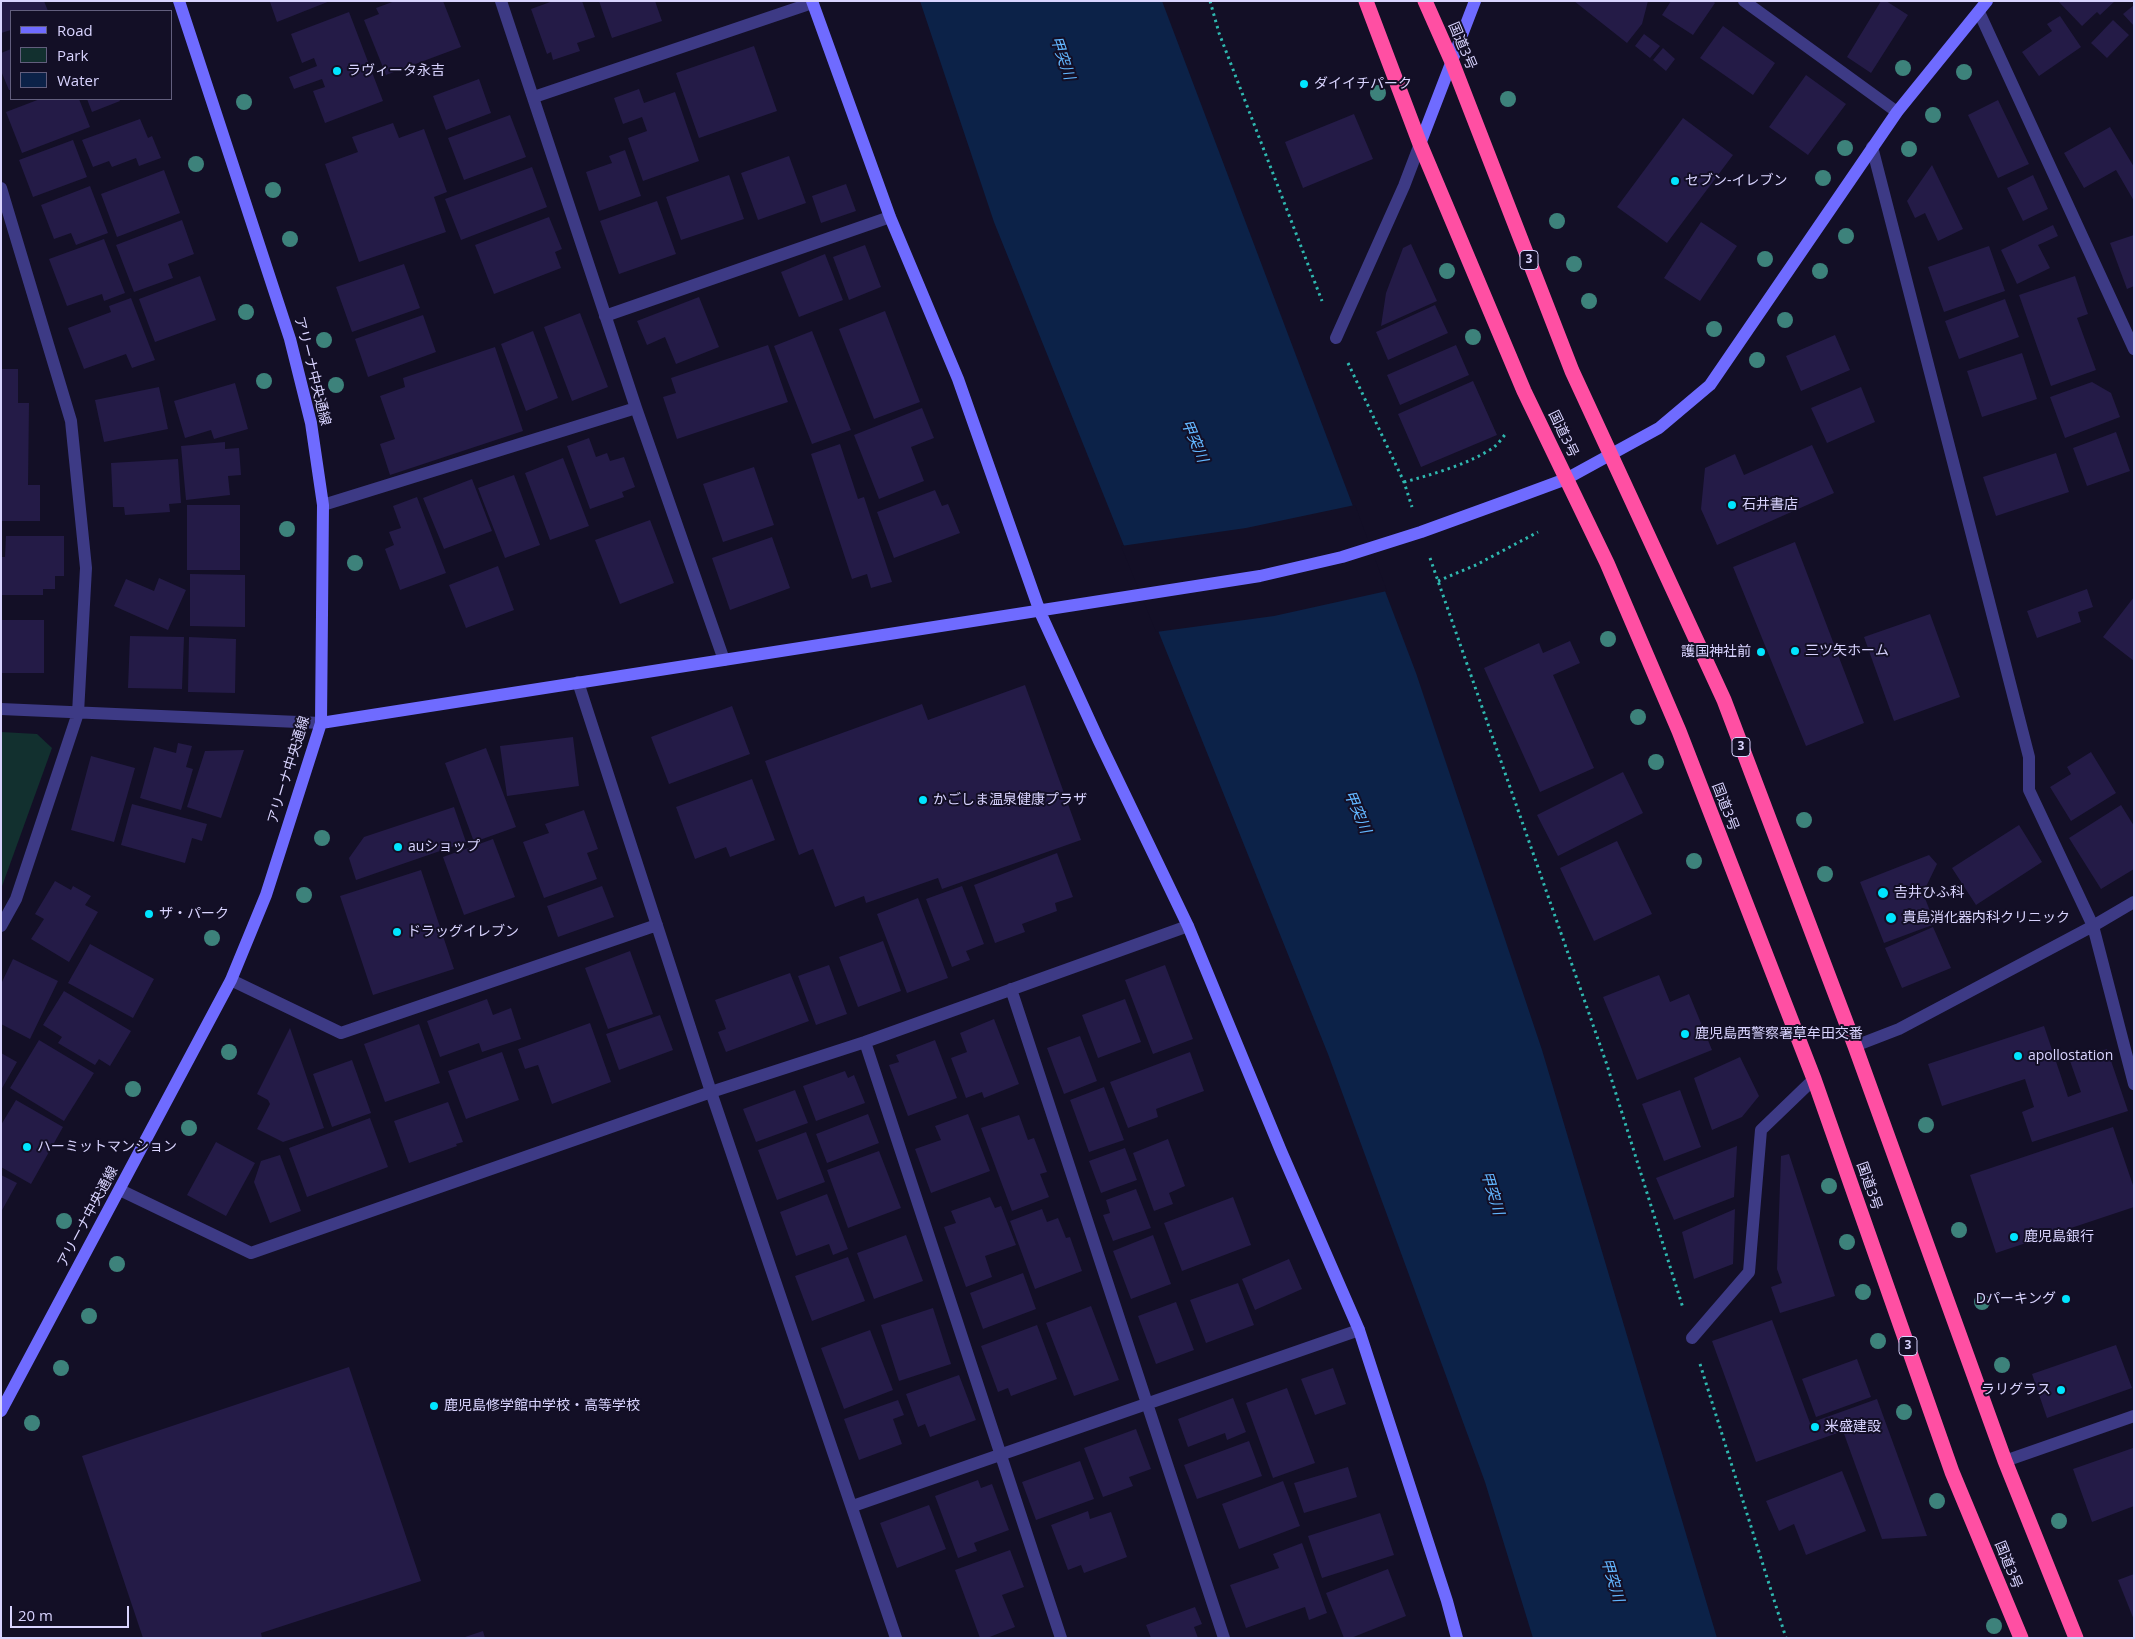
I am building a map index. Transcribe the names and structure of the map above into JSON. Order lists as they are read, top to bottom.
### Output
{
  "streets": {
    "highway": ["国道3号", "3"],
    "street": ["アリーナ中央通線"]
  },
  "water": ["甲突川"],
  "places": [
    "ラヴィータ永吉",
    "ダイイチパーク",
    "セブン-イレブン",
    "石井書店",
    "三ツ矢ホーム",
    "護国神社前",
    "かごしま温泉健康プラザ",
    "auショップ",
    "𠮷井ひふ科",
    "ザ・パーク",
    "貴島消化器内科クリニック",
    "ドラッグイレブン",
    "鹿児島西警察署草牟田交番",
    "apollostation",
    "ハーミットマンション",
    "鹿児島銀行",
    "Dパーキング",
    "ラリグラス",
    "鹿児島修学館中学校・高等学校",
    "米盛建設"
  ],
  "legend": ["Road", "Park", "Water"],
  "scale_bar": "20 m"
}
